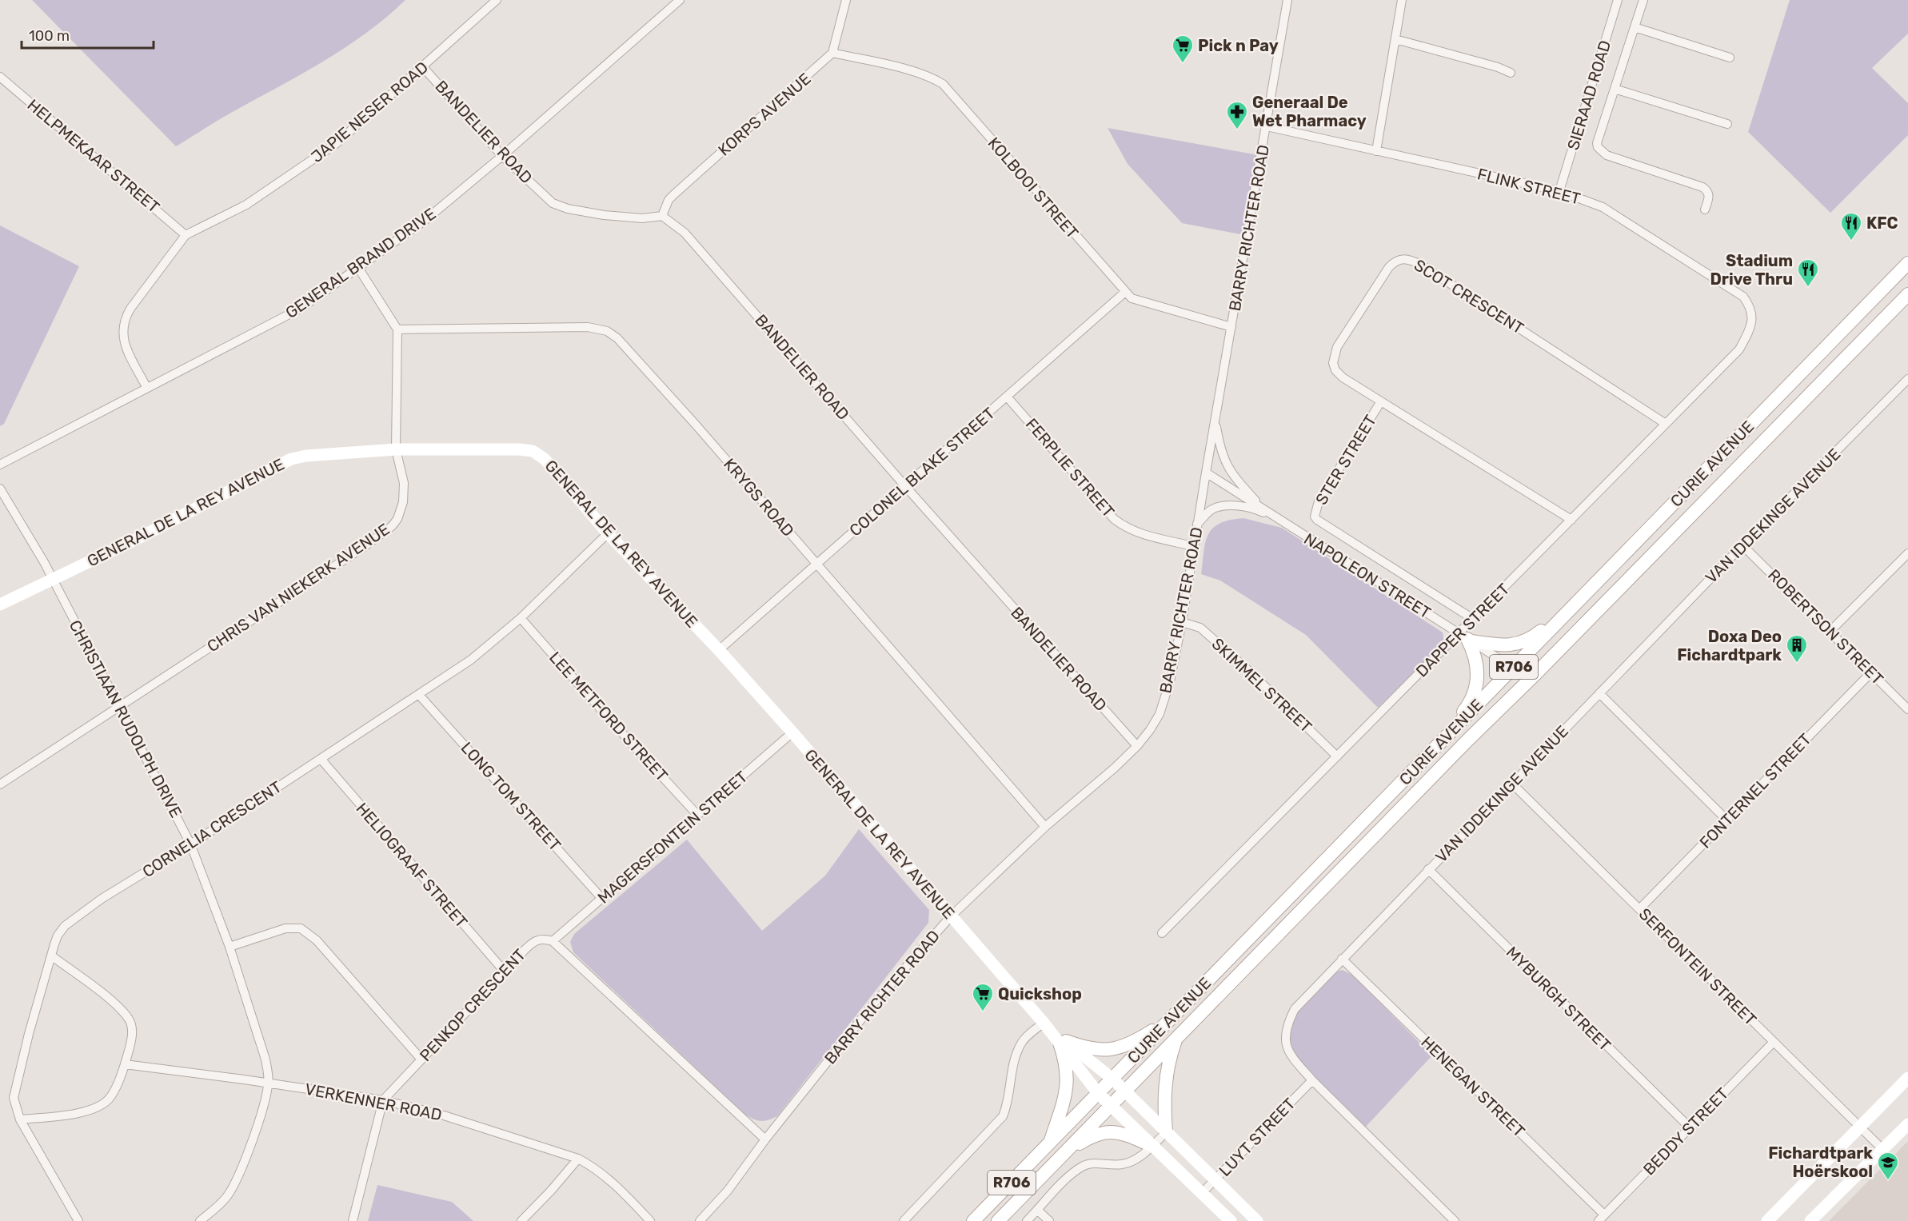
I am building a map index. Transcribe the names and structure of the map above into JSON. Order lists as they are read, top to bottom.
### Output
{
  "streets": {
    "main road": ["CURIE AVENUE", "R706"],
    "street": [
      "SIERAAD ROAD",
      "JAPIE NESER ROAD",
      "KORPS AVENUE",
      "BANDELIER ROAD",
      "HELPMEKAAR STREET",
      "FLINK STREET",
      "KOLBOOI STREET",
      "BARRY RICHTER ROAD",
      "GENERAL BRAND DRIVE",
      "SCOT CRESCENT",
      "STER STREET",
      "FERPLIE STREET",
      "COLONEL BLAKE STREET",
      "KRYGS ROAD",
      "GENERAL DE LA REY AVENUE",
      "VAN IDDEKINGE AVENUE",
      "NAPOLEON STREET",
      "CHRIS VAN NIEKERK AVENUE",
      "ROBERTSON STREET",
      "DAPPER STREET",
      "SKIMMEL STREET",
      "LEE METFORD STREET",
      "CHRISTIAAN RUDOLPH DRIVE",
      "FONTERNEL STREET",
      "LONG TOM STREET",
      "CORNELIA CRESCENT",
      "MAGERSFONTEIN STREET",
      "HELIOGRAAF STREET",
      "SERFONTEIN STREET",
      "MYBURGH STREET",
      "PENKOP CRESCENT",
      "HENEGAN STREET",
      "VERKENNER ROAD",
      "BEDDY STREET",
      "LUYT STREET"
    ]
  },
  "crossings": [
    ["SIERAAD ROAD", "FLINK STREET"],
    ["JAPIE NESER ROAD", "BANDELIER ROAD"],
    ["JAPIE NESER ROAD", "HELPMEKAAR STREET"],
    ["JAPIE NESER ROAD", "GENERAL BRAND DRIVE"],
    ["KORPS AVENUE", "BANDELIER ROAD"],
    ["KORPS AVENUE", "KOLBOOI STREET"],
    ["BANDELIER ROAD", "BARRY RICHTER ROAD"],
    ["BANDELIER ROAD", "GENERAL BRAND DRIVE"],
    ["BANDELIER ROAD", "COLONEL BLAKE STREET"],
    ["FLINK STREET", "BARRY RICHTER ROAD"],
    ["FLINK STREET", "DAPPER STREET"],
    ["KOLBOOI STREET", "BARRY RICHTER ROAD"],
    ["KOLBOOI STREET", "COLONEL BLAKE STREET"],
    ["BARRY RICHTER ROAD", "FERPLIE STREET"],
    ["BARRY RICHTER ROAD", "KRYGS ROAD"],
    ["BARRY RICHTER ROAD", "GENERAL DE LA REY AVENUE"],
    ["BARRY RICHTER ROAD", "NAPOLEON STREET"],
    ["BARRY RICHTER ROAD", "SKIMMEL STREET"],
    ["SCOT CRESCENT", "STER STREET"],
    ["SCOT CRESCENT", "DAPPER STREET"],
    ["STER STREET", "NAPOLEON STREET"],
    ["CURIE AVENUE", "GENERAL DE LA REY AVENUE"],
    ["CURIE AVENUE", "NAPOLEON STREET"],
    ["FERPLIE STREET", "COLONEL BLAKE STREET"],
    ["COLONEL BLAKE STREET", "KRYGS ROAD"],
    ["COLONEL BLAKE STREET", "GENERAL DE LA REY AVENUE"],
    ["KRYGS ROAD", "CHRIS VAN NIEKERK AVENUE"],
    ["GENERAL DE LA REY AVENUE", "CHRIS VAN NIEKERK AVENUE"],
    ["GENERAL DE LA REY AVENUE", "CHRISTIAAN RUDOLPH DRIVE"],
    ["GENERAL DE LA REY AVENUE", "CORNELIA CRESCENT"],
    ["GENERAL DE LA REY AVENUE", "MAGERSFONTEIN STREET"],
    ["GENERAL DE LA REY AVENUE", "LUYT STREET"],
    ["VAN IDDEKINGE AVENUE", "ROBERTSON STREET"],
    ["VAN IDDEKINGE AVENUE", "SERFONTEIN STREET"],
    ["VAN IDDEKINGE AVENUE", "MYBURGH STREET"],
    ["VAN IDDEKINGE AVENUE", "HENEGAN STREET"],
    ["VAN IDDEKINGE AVENUE", "LUYT STREET"],
    ["NAPOLEON STREET", "DAPPER STREET"],
    ["CHRIS VAN NIEKERK AVENUE", "CHRISTIAAN RUDOLPH DRIVE"],
    ["ROBERTSON STREET", "FONTERNEL STREET"],
    ["DAPPER STREET", "SKIMMEL STREET"],
    ["LEE METFORD STREET", "CORNELIA CRESCENT"],
    ["LEE METFORD STREET", "MAGERSFONTEIN STREET"],
    ["CHRISTIAAN RUDOLPH DRIVE", "CORNELIA CRESCENT"],
    ["CHRISTIAAN RUDOLPH DRIVE", "VERKENNER ROAD"],
    ["FONTERNEL STREET", "SERFONTEIN STREET"],
    ["LONG TOM STREET", "CORNELIA CRESCENT"],
    ["LONG TOM STREET", "MAGERSFONTEIN STREET"],
    ["CORNELIA CRESCENT", "HELIOGRAAF STREET"],
    ["MAGERSFONTEIN STREET", "PENKOP CRESCENT"],
    ["HELIOGRAAF STREET", "PENKOP CRESCENT"],
    ["SERFONTEIN STREET", "BEDDY STREET"],
    ["MYBURGH STREET", "BEDDY STREET"],
    ["PENKOP CRESCENT", "VERKENNER ROAD"],
    ["HENEGAN STREET", "BEDDY STREET"]
  ],
  "places": {
    "supermarket": ["Pick n Pay", "Quickshop"],
    "pharmacy": ["Generaal De Wet Pharmacy"],
    "restaurant": ["KFC", "Stadium Drive Thru"],
    "building": ["Doxa Deo Fichardtpark"],
    "school or university": ["Fichardtpark Hoërskool"]
  },
  "scale_bar": "100 m"
}
